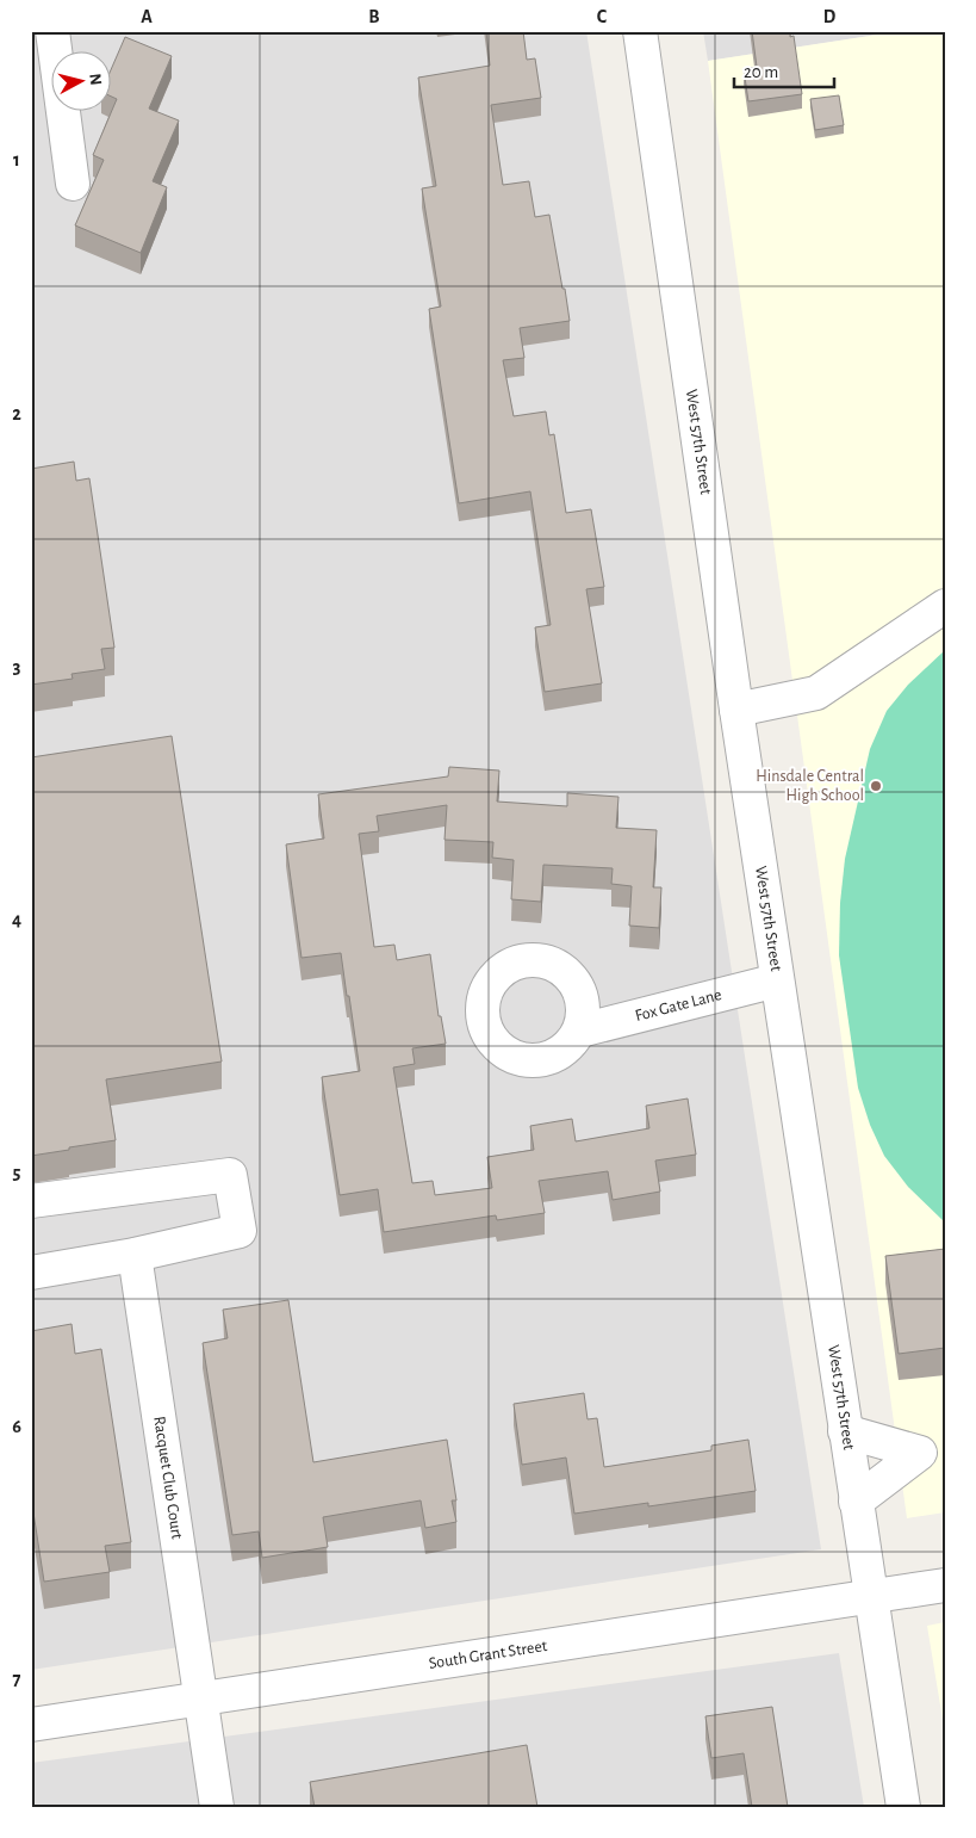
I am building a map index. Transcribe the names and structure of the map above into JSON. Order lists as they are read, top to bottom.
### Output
{
  "streets": {
    "street": [
      "West 57th Street",
      "Fox Gate Lane",
      "Racquet Club Court",
      "South Grant Street"
    ]
  },
  "crossings": [
    ["West 57th Street", "Fox Gate Lane"],
    ["West 57th Street", "South Grant Street"],
    ["Racquet Club Court", "South Grant Street"]
  ],
  "places": ["Hinsdale Central High School"],
  "scale_bar": "20 m",
  "north": "right",
  "grid": {
    "columns": [
      "A",
      "B",
      "C",
      "D"
    ],
    "rows": [
      "1",
      "2",
      "3",
      "4",
      "5",
      "6",
      "7"
    ]
  }
}
